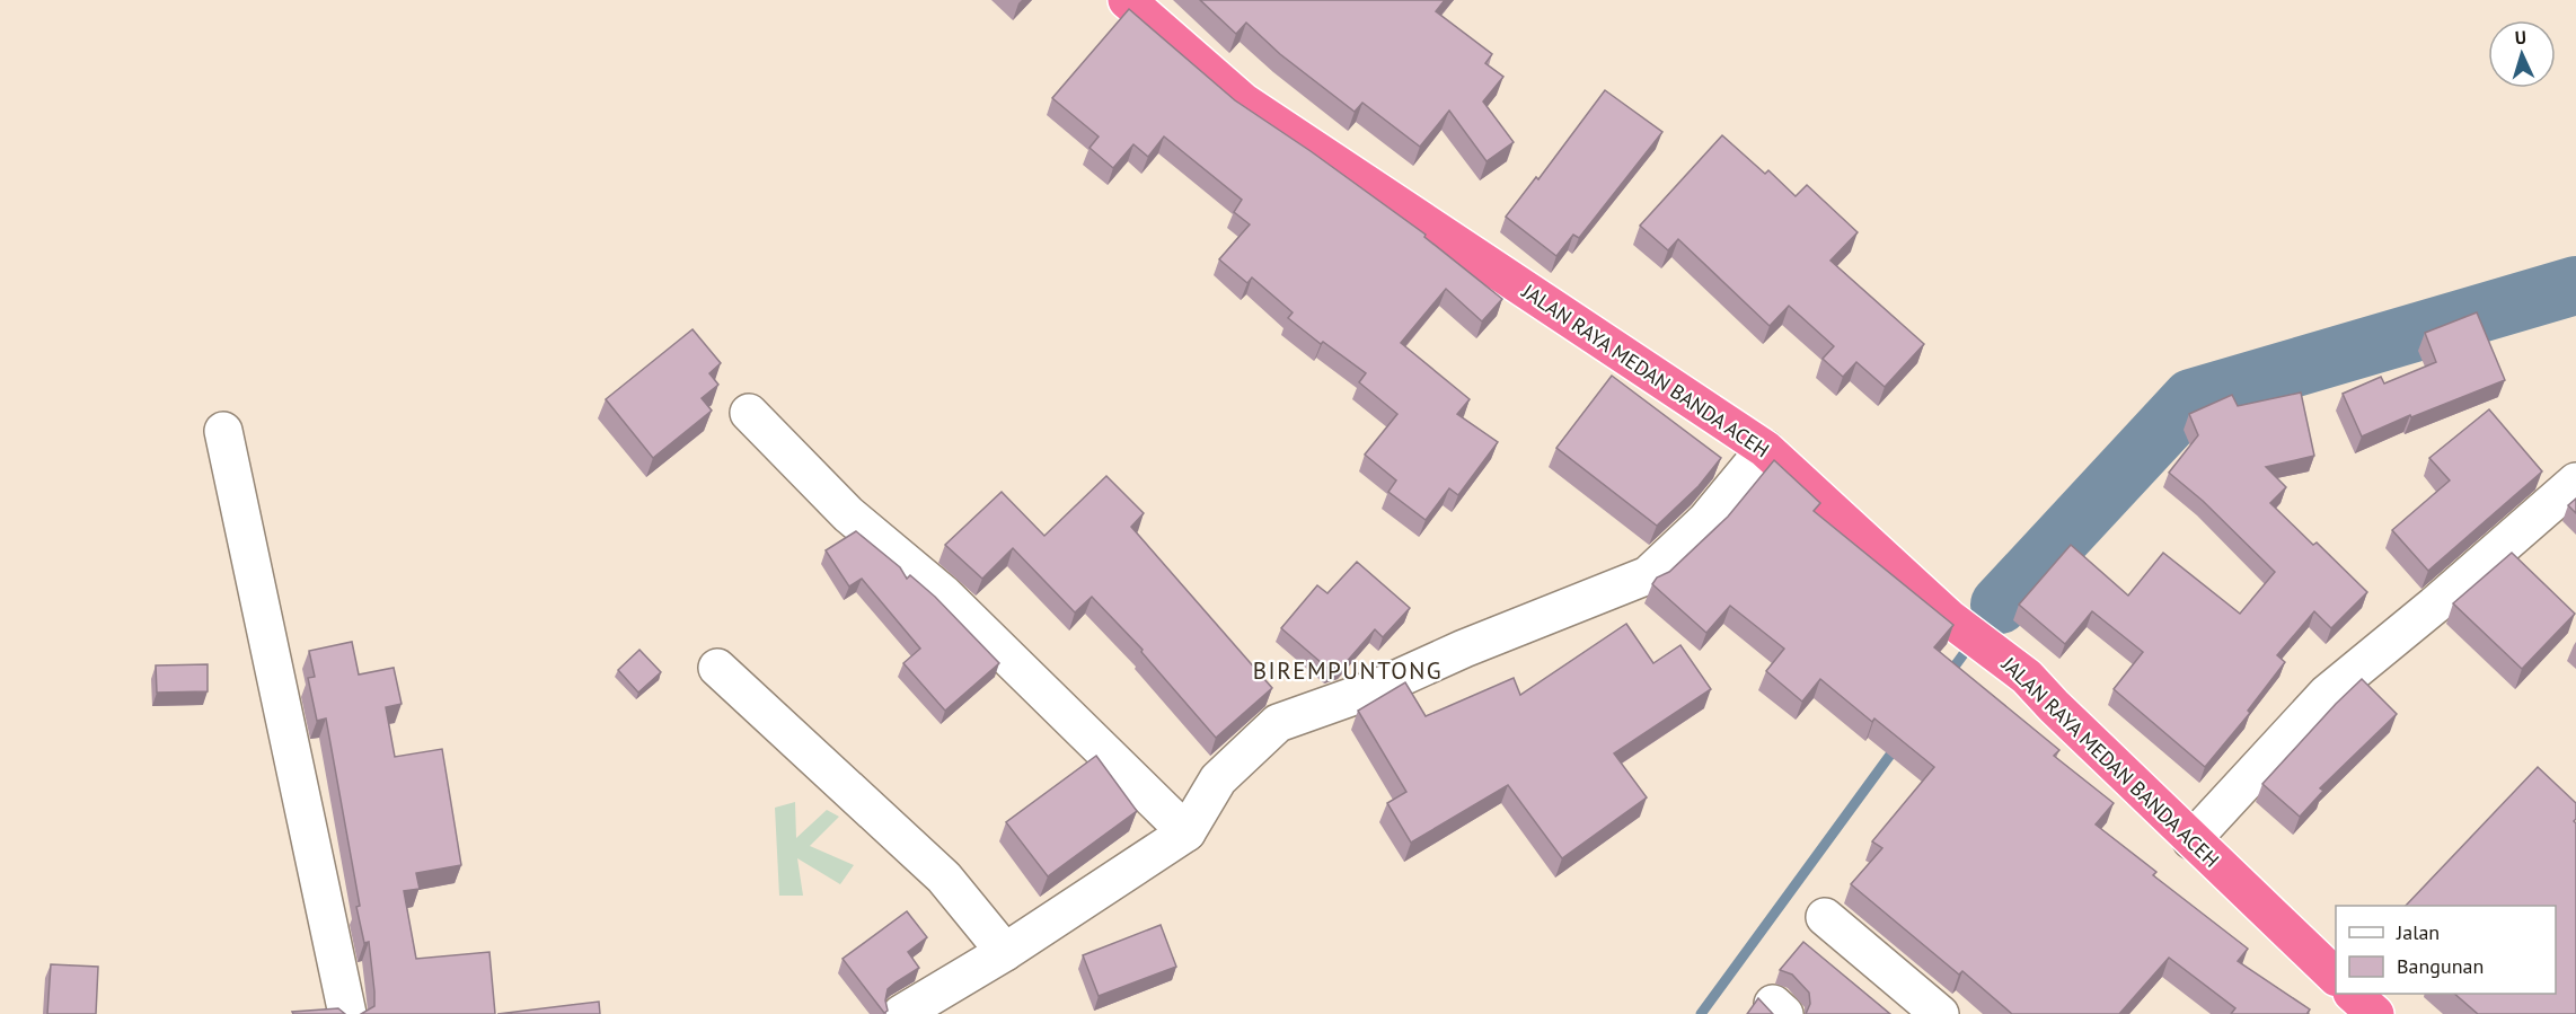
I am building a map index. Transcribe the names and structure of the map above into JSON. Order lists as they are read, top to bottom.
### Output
{
  "streets": {
    "highway": ["JALAN RAYA MEDAN BANDA ACEH"]
  },
  "districts": ["BIREMPUNTONG"],
  "legend": ["Jalan", "Bangunan"],
  "north": "top"
}
